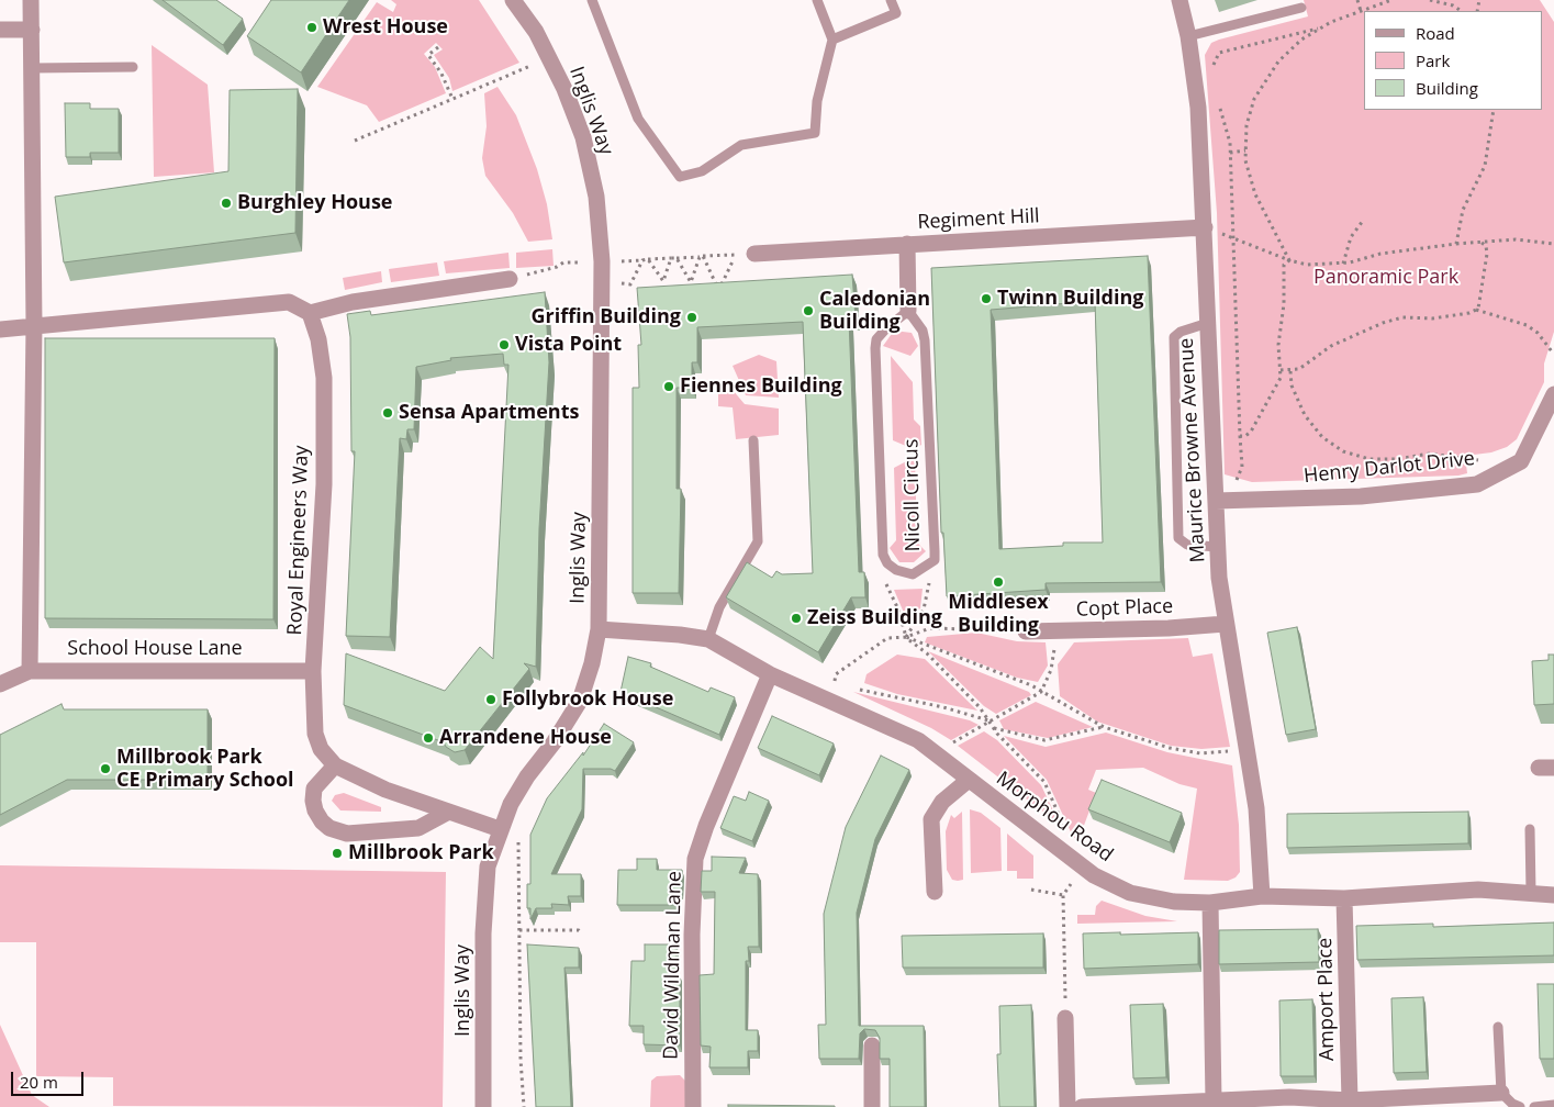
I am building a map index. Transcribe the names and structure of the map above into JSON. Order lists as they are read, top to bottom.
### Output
{
  "streets": {
    "street": [
      "Inglis Way",
      "Regiment Hill",
      "Maurice Browne Avenue",
      "Henry Darlot Drive",
      "Royal Engineers Way",
      "Copt Place",
      "School House Lane",
      "Morphou Road",
      "David Wildman Lane",
      "Amport Place"
    ],
    "lane": ["Nicoll Circus"]
  },
  "crossings": [
    ["Inglis Way", "Royal Engineers Way"],
    ["Inglis Way", "Morphou Road"],
    ["Regiment Hill", "Maurice Browne Avenue"],
    ["Maurice Browne Avenue", "Henry Darlot Drive"],
    ["Maurice Browne Avenue", "Copt Place"],
    ["Maurice Browne Avenue", "Morphou Road"],
    ["Royal Engineers Way", "School House Lane"],
    ["Morphou Road", "David Wildman Lane"],
    ["Morphou Road", "Amport Place"]
  ],
  "parks": ["Panoramic Park"],
  "places": [
    "Wrest House",
    "Burghley House",
    "Twinn Building",
    "Caledonian Building",
    "Griffin Building",
    "Vista Point",
    "Fiennes Building",
    "Sensa Apartments",
    "Middlesex Building",
    "Zeiss Building",
    "Follybrook House",
    "Arrandene House",
    "Millbrook Park CE Primary School",
    "Millbrook Park"
  ],
  "legend": ["Road", "Park", "Building"],
  "scale_bar": "20 m"
}
